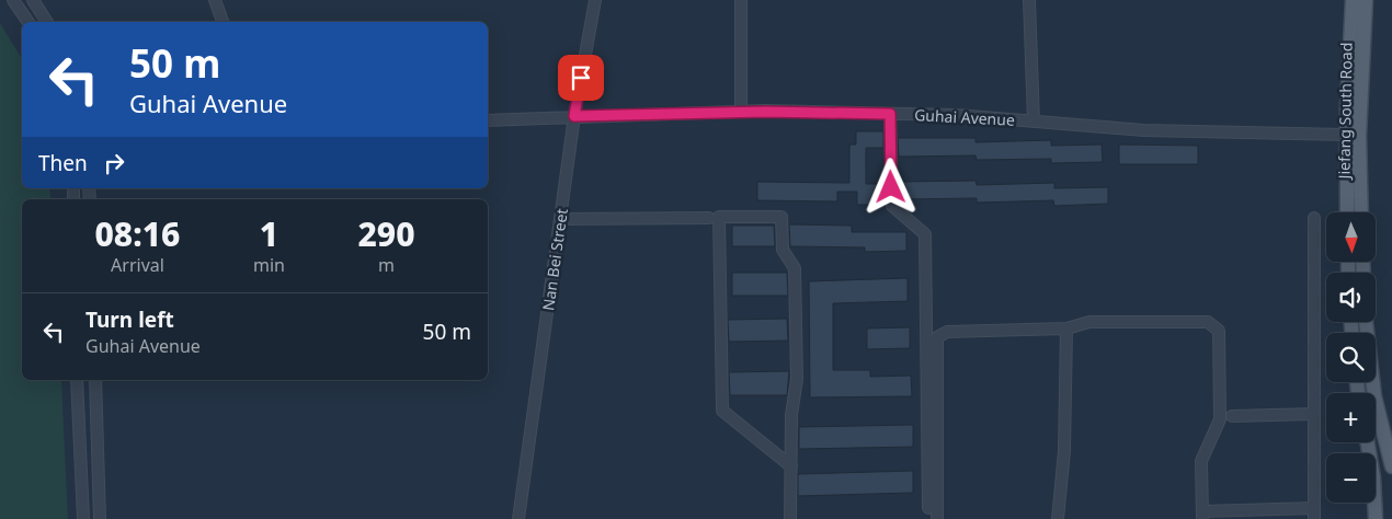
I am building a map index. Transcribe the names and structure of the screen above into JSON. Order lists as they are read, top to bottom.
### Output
{
  "streets": {
    "main road": ["Jiefang South Road"],
    "street": ["Guhai Avenue", "Nan Bei Street"]
  },
  "crossings": [
    ["Jiefang South Road", "Guhai Avenue"],
    ["Guhai Avenue", "Nan Bei Street"]
  ],
  "north": "bottom",
  "page": {
    "turn": ["50 m", "Guhai Avenue"],
    "then": "Then",
    "eta": [
      "08:16",
      "Arrival",
      "1",
      "min",
      "290",
      "m"
    ],
    "map_buttons": ["+", "−"],
    "list": [
      {
        "name": "Turn left",
        "note": "Guhai Avenue",
        "value": "50 m"
      }
    ]
  }
}
